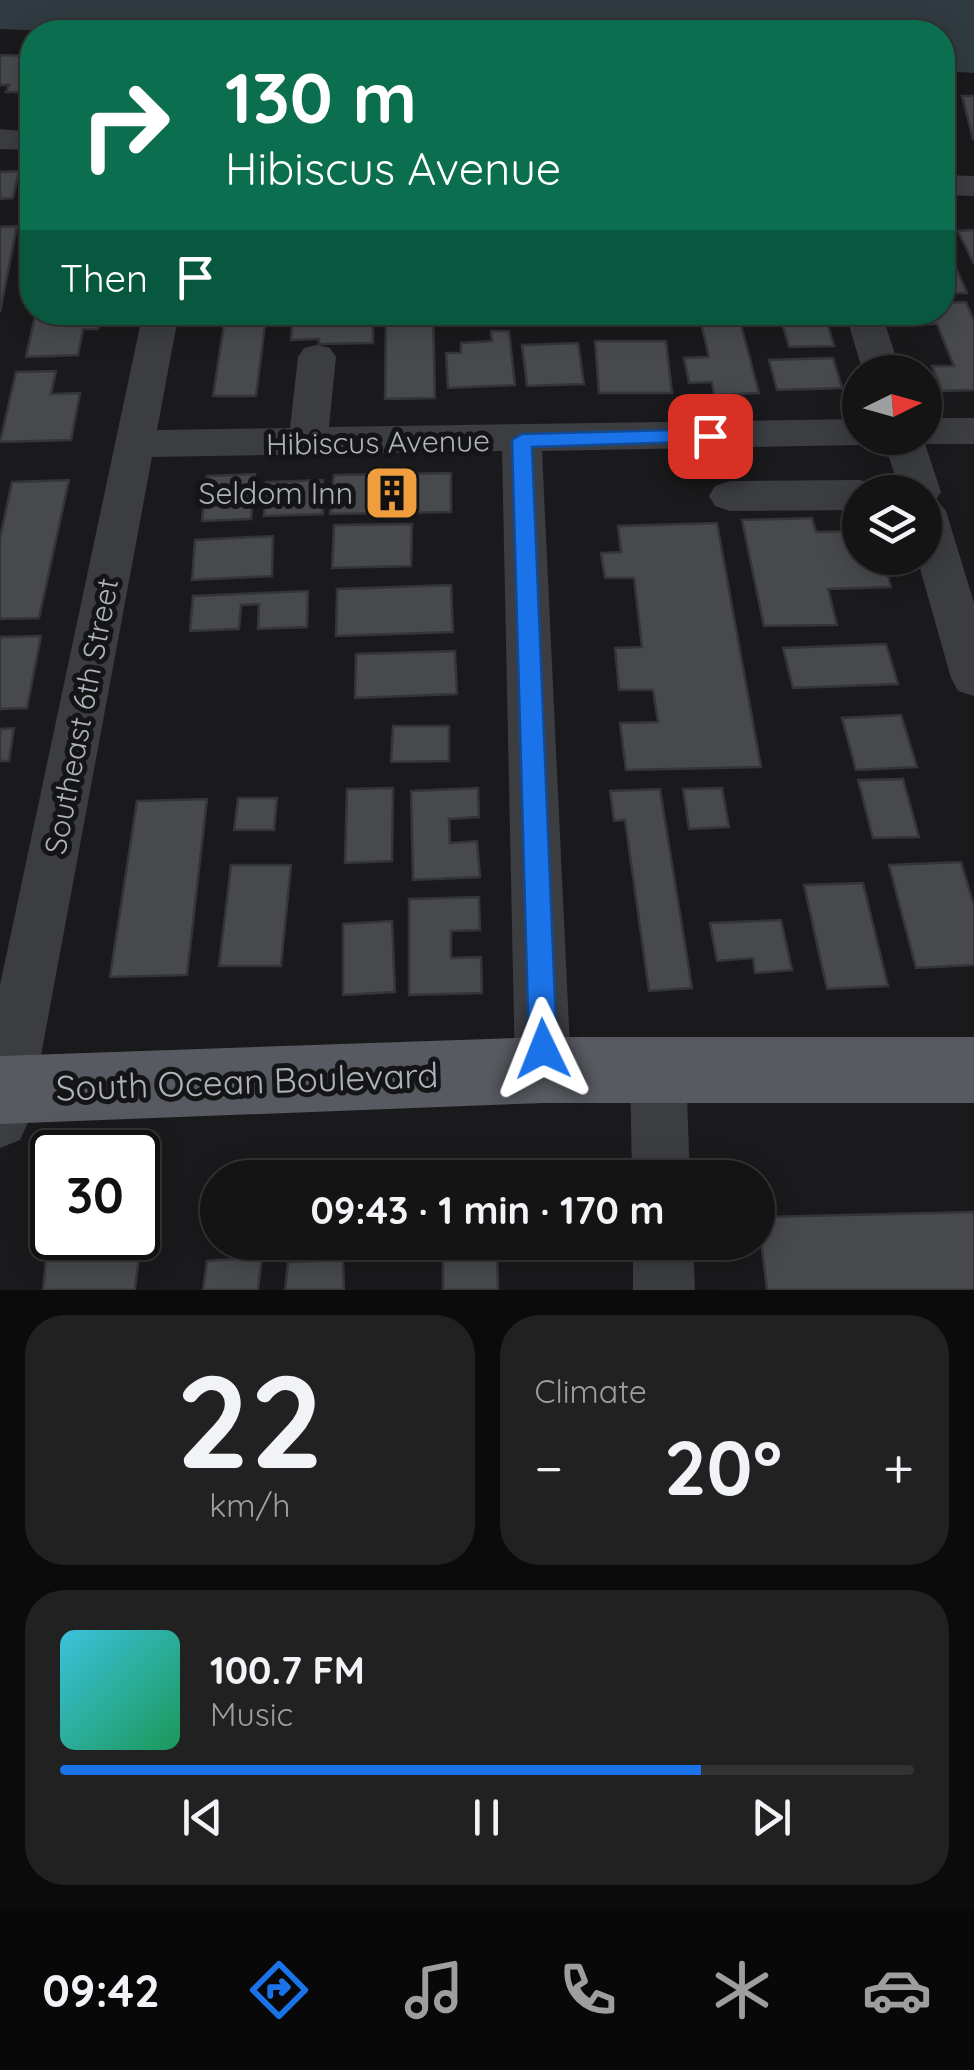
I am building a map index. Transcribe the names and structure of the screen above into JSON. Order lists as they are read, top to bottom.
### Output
{
  "streets": {
    "main road": ["South Ocean Boulevard"],
    "street": ["Hibiscus Avenue", "Southeast 6th Street"]
  },
  "crossings": [
    ["Hibiscus Avenue", "Southeast 6th Street"],
    ["Southeast 6th Street", "South Ocean Boulevard"]
  ],
  "places": {
    "building": ["Seldom Inn"]
  },
  "north": "right",
  "page": {
    "turn": ["130 m", "Hibiscus Avenue"],
    "then": "Then",
    "limit": "30",
    "trip": "09:43 · 1 min · 170 m",
    "tile": [
      ["22", "km/h"],
      "Climate"
    ],
    "heat": ["−", "20°", "+"],
    "song": ["100.7 FM", "Music"],
    "tabs": "09:42"
  }
}
